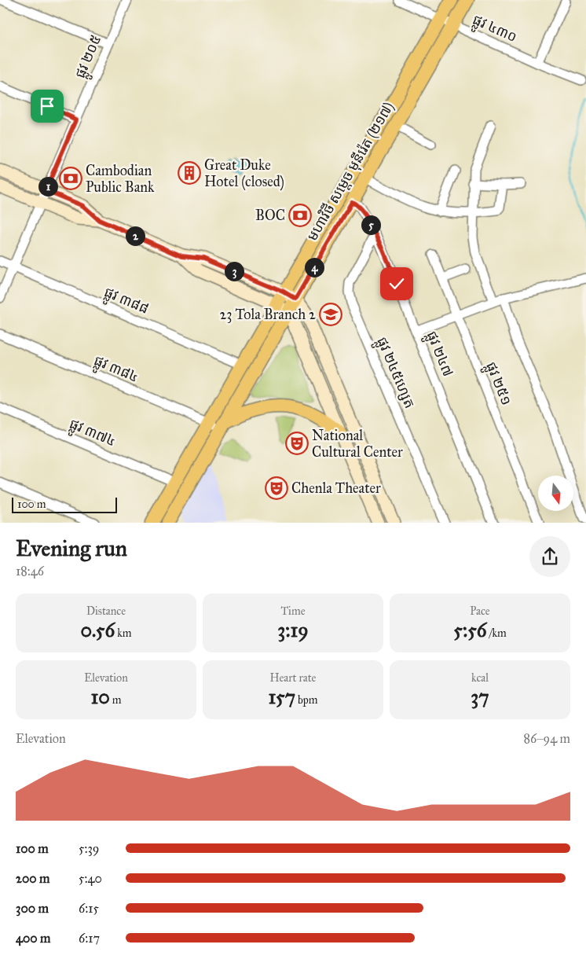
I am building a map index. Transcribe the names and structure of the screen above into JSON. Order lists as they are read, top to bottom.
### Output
{
  "streets": {
    "main road": ["មហាវិថី សម្តេច មុនីរ៉េត (២១៧)"],
    "street": [
      "ផ្លូវ ៤៣០",
      "ផ្លូវ ២០៥",
      "ផ្លូវ ៣៨៨",
      "ផ្លូវ ២៤៧",
      "ផ្លូវ ៣៨៤",
      "ផ្លូវ ២៤៥ហ្សេត",
      "ផ្លូវ ២៥១",
      "ផ្លូវ ៣៧៤"
    ]
  },
  "crossings": [
    ["ផ្លូវ ៤៣០", "មហាវិថី សម្តេច មុនីរ៉េត (២១៧)"],
    ["ផ្លូវ ២០៥", "ផ្លូវ ៣៨៨"],
    ["មហាវិថី សម្តេច មុនីរ៉េត (២១៧)", "ផ្លូវ ៣៨៨"],
    ["មហាវិថី សម្តេច មុនីរ៉េត (២១៧)", "ផ្លូវ ២៤៧"],
    ["មហាវិថី សម្តេច មុនីរ៉េត (២១៧)", "ផ្លូវ ៣៨៤"],
    ["មហាវិថី សម្តេច មុនីរ៉េត (២១៧)", "ផ្លូវ ៣៧៤"],
    ["ផ្លូវ ២៤៧", "ផ្លូវ ២៤៥ហ្សេត"]
  ],
  "places": {
    "building": ["Great Duke Hotel (closed)"],
    "bank": ["Cambodian Public Bank", "BOC"],
    "school or university": ["23 Tola Branch 2"],
    "theatre": ["National Cultural Center", "Chenla Theater"]
  },
  "scale_bar": "100 m",
  "north": "bottom",
  "page": {
    "pins": [
      "1",
      "5",
      "2",
      "4",
      "3"
    ],
    "scale": "100 m",
    "heading": ["Evening run", "18:46"],
    "stats": [
      ["Distance", "0.56 km"],
      ["Time", "3:19"],
      ["Pace", "5:56 /km"],
      ["Elevation", "10 m"],
      ["Heart rate", "157 bpm"],
      ["kcal", "37"]
    ],
    "chart": ["Elevation", "86–94 m"],
    "list": [
      {
        "name": "100 m",
        "note": "5:39"
      },
      {
        "name": "200 m",
        "note": "5:40"
      },
      {
        "name": "300 m",
        "note": "6:15"
      },
      {
        "name": "400 m",
        "note": "6:17"
      }
    ]
  }
}
